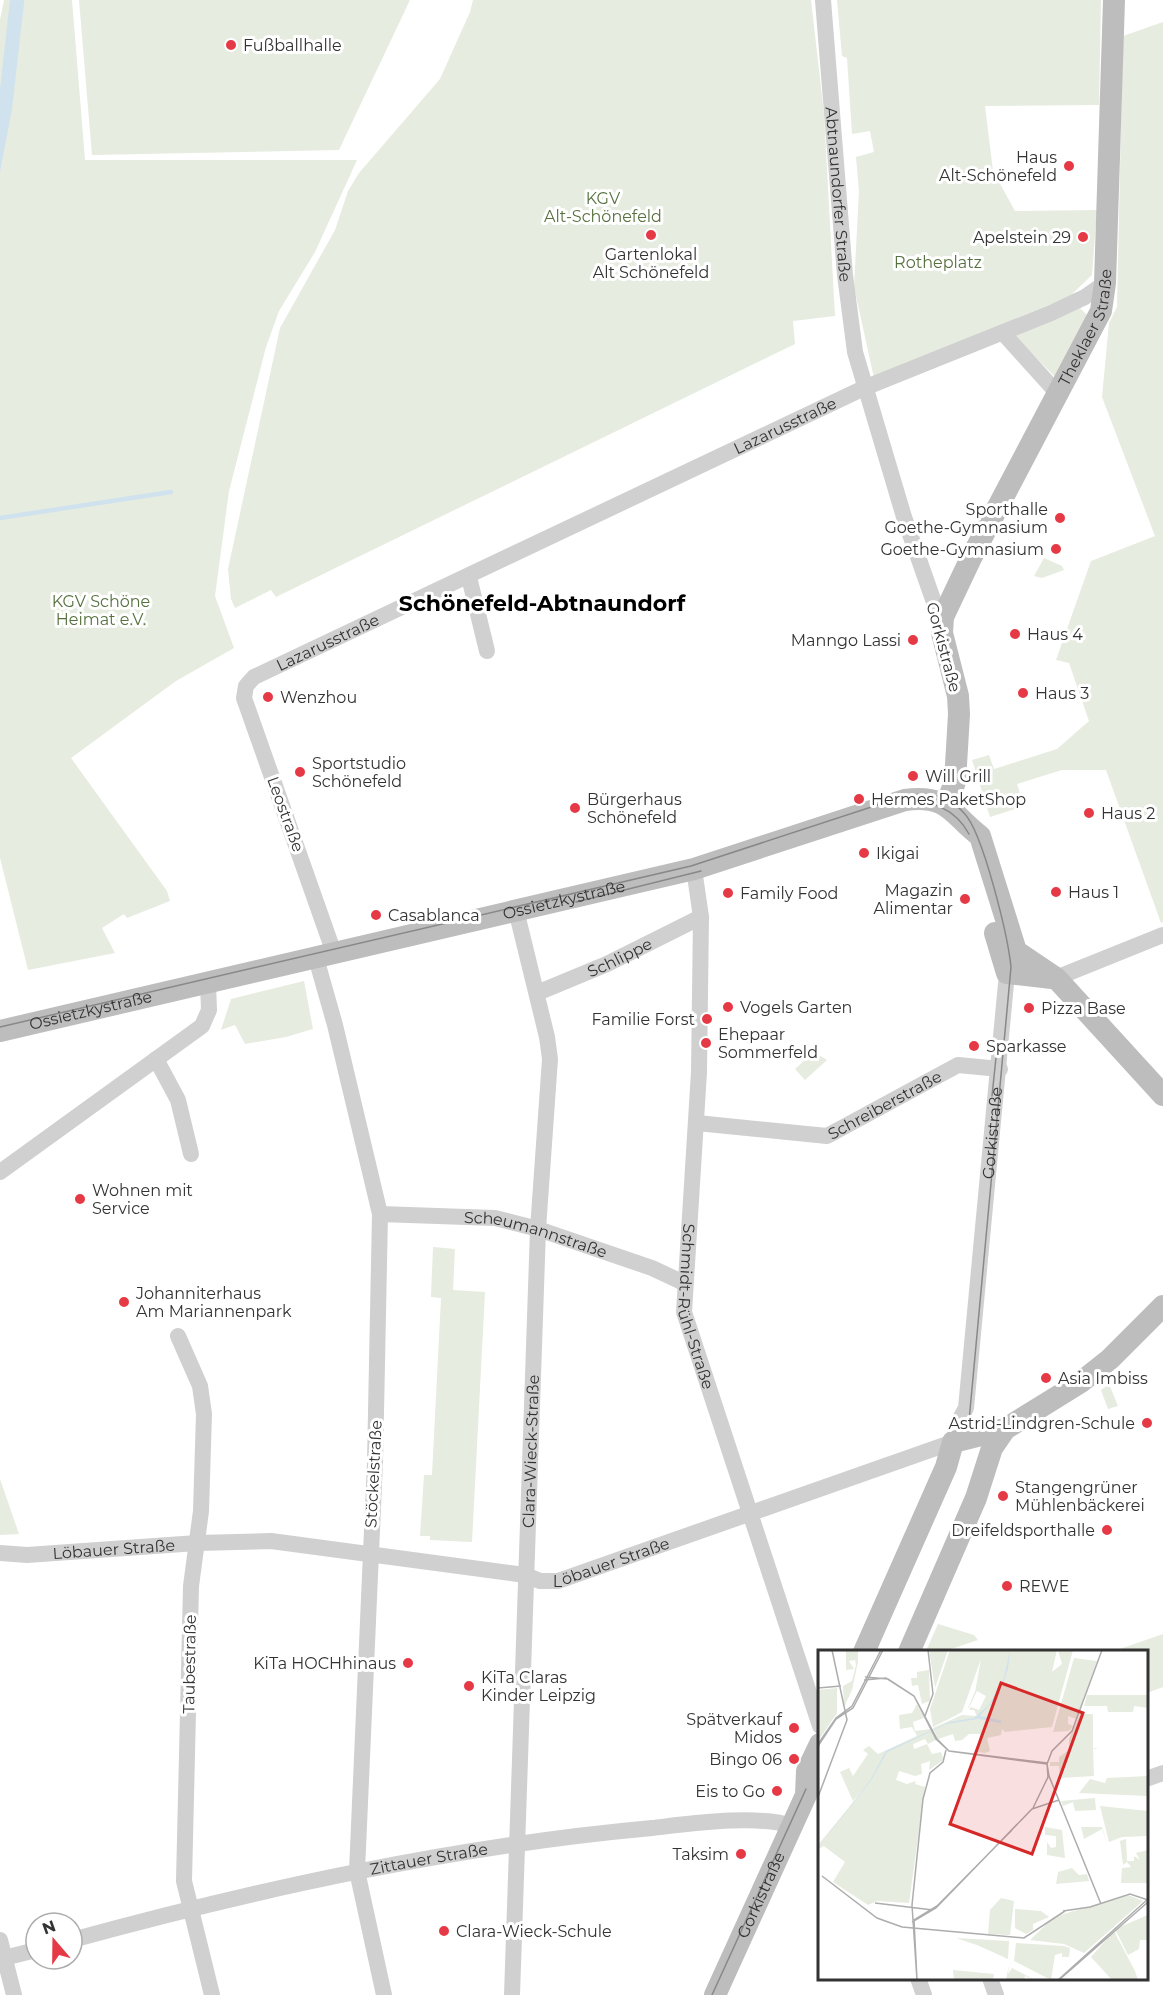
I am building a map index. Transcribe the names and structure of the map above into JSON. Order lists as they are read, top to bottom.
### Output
{
  "streets": {
    "main road": [
      "Theklaer Straße",
      "Gorkistraße",
      "Ossietzkystraße",
      "Löbauer Straße"
    ],
    "street": [
      "Abtnaundorfer Straße",
      "Lazarusstraße",
      "Leostraße",
      "Schlippe",
      "Schreiberstraße",
      "Scheumannstraße",
      "Schmidt-Rühl-Straße",
      "Clara-Wieck-Straße",
      "Stöckelstraße",
      "Taubestraße",
      "Zittauer Straße"
    ]
  },
  "crossings": [
    ["Abtnaundorfer Straße", "Lazarusstraße"],
    ["Abtnaundorfer Straße", "Gorkistraße"],
    ["Theklaer Straße", "Lazarusstraße"],
    ["Theklaer Straße", "Gorkistraße"],
    ["Lazarusstraße", "Gorkistraße"],
    ["Lazarusstraße", "Leostraße"],
    ["Gorkistraße", "Ossietzkystraße"],
    ["Gorkistraße", "Schreiberstraße"],
    ["Gorkistraße", "Löbauer Straße"],
    ["Gorkistraße", "Zittauer Straße"],
    ["Leostraße", "Ossietzkystraße"],
    ["Leostraße", "Stöckelstraße"],
    ["Ossietzkystraße", "Schmidt-Rühl-Straße"],
    ["Ossietzkystraße", "Clara-Wieck-Straße"],
    ["Ossietzkystraße", "Stöckelstraße"],
    ["Schlippe", "Schmidt-Rühl-Straße"],
    ["Schlippe", "Clara-Wieck-Straße"],
    ["Schreiberstraße", "Schmidt-Rühl-Straße"],
    ["Scheumannstraße", "Schmidt-Rühl-Straße"],
    ["Scheumannstraße", "Clara-Wieck-Straße"],
    ["Scheumannstraße", "Stöckelstraße"],
    ["Schmidt-Rühl-Straße", "Löbauer Straße"],
    ["Clara-Wieck-Straße", "Löbauer Straße"],
    ["Clara-Wieck-Straße", "Zittauer Straße"],
    ["Stöckelstraße", "Löbauer Straße"],
    ["Stöckelstraße", "Zittauer Straße"],
    ["Löbauer Straße", "Taubestraße"],
    ["Taubestraße", "Zittauer Straße"]
  ],
  "districts": ["Schönefeld-Abtnaundorf"],
  "parks": ["KGV Alt-Schönefeld", "Rotheplatz", "KGV Schöne Heimat e.V."],
  "places": [
    "Fußballhalle",
    "Haus Alt-Schönefeld",
    "Gartenlokal Alt Schönefeld",
    "Apelstein 29",
    "Sporthalle Goethe-Gymnasium",
    "Goethe-Gymnasium",
    "Haus 4",
    "Manngo Lassi",
    "Haus 3",
    "Wenzhou",
    "Sportstudio Schönefeld",
    "Will Grill",
    "Hermes PaketShop",
    "Bürgerhaus Schönefeld",
    "Haus 2",
    "Ikigai",
    "Haus 1",
    "Family Food",
    "Magazin Alimentar",
    "Casablanca",
    "Vogels Garten",
    "Pizza Base",
    "Familie Forst",
    "Ehepaar Sommerfeld",
    "Sparkasse",
    "Wohnen mit Service",
    "Johanniterhaus Am Mariannenpark",
    "Asia Imbiss",
    "Astrid-Lindgren-Schule",
    "Stangengrüner Mühlenbäckerei",
    "Dreifeldsporthalle",
    "REWE",
    "KiTa HOCHhinaus",
    "KiTa Claras Kinder Leipzig",
    "Spätverkauf Midos",
    "Bingo 06",
    "Eis to Go",
    "Taksim",
    "Clara-Wieck-Schule"
  ],
  "north": "top"
}
